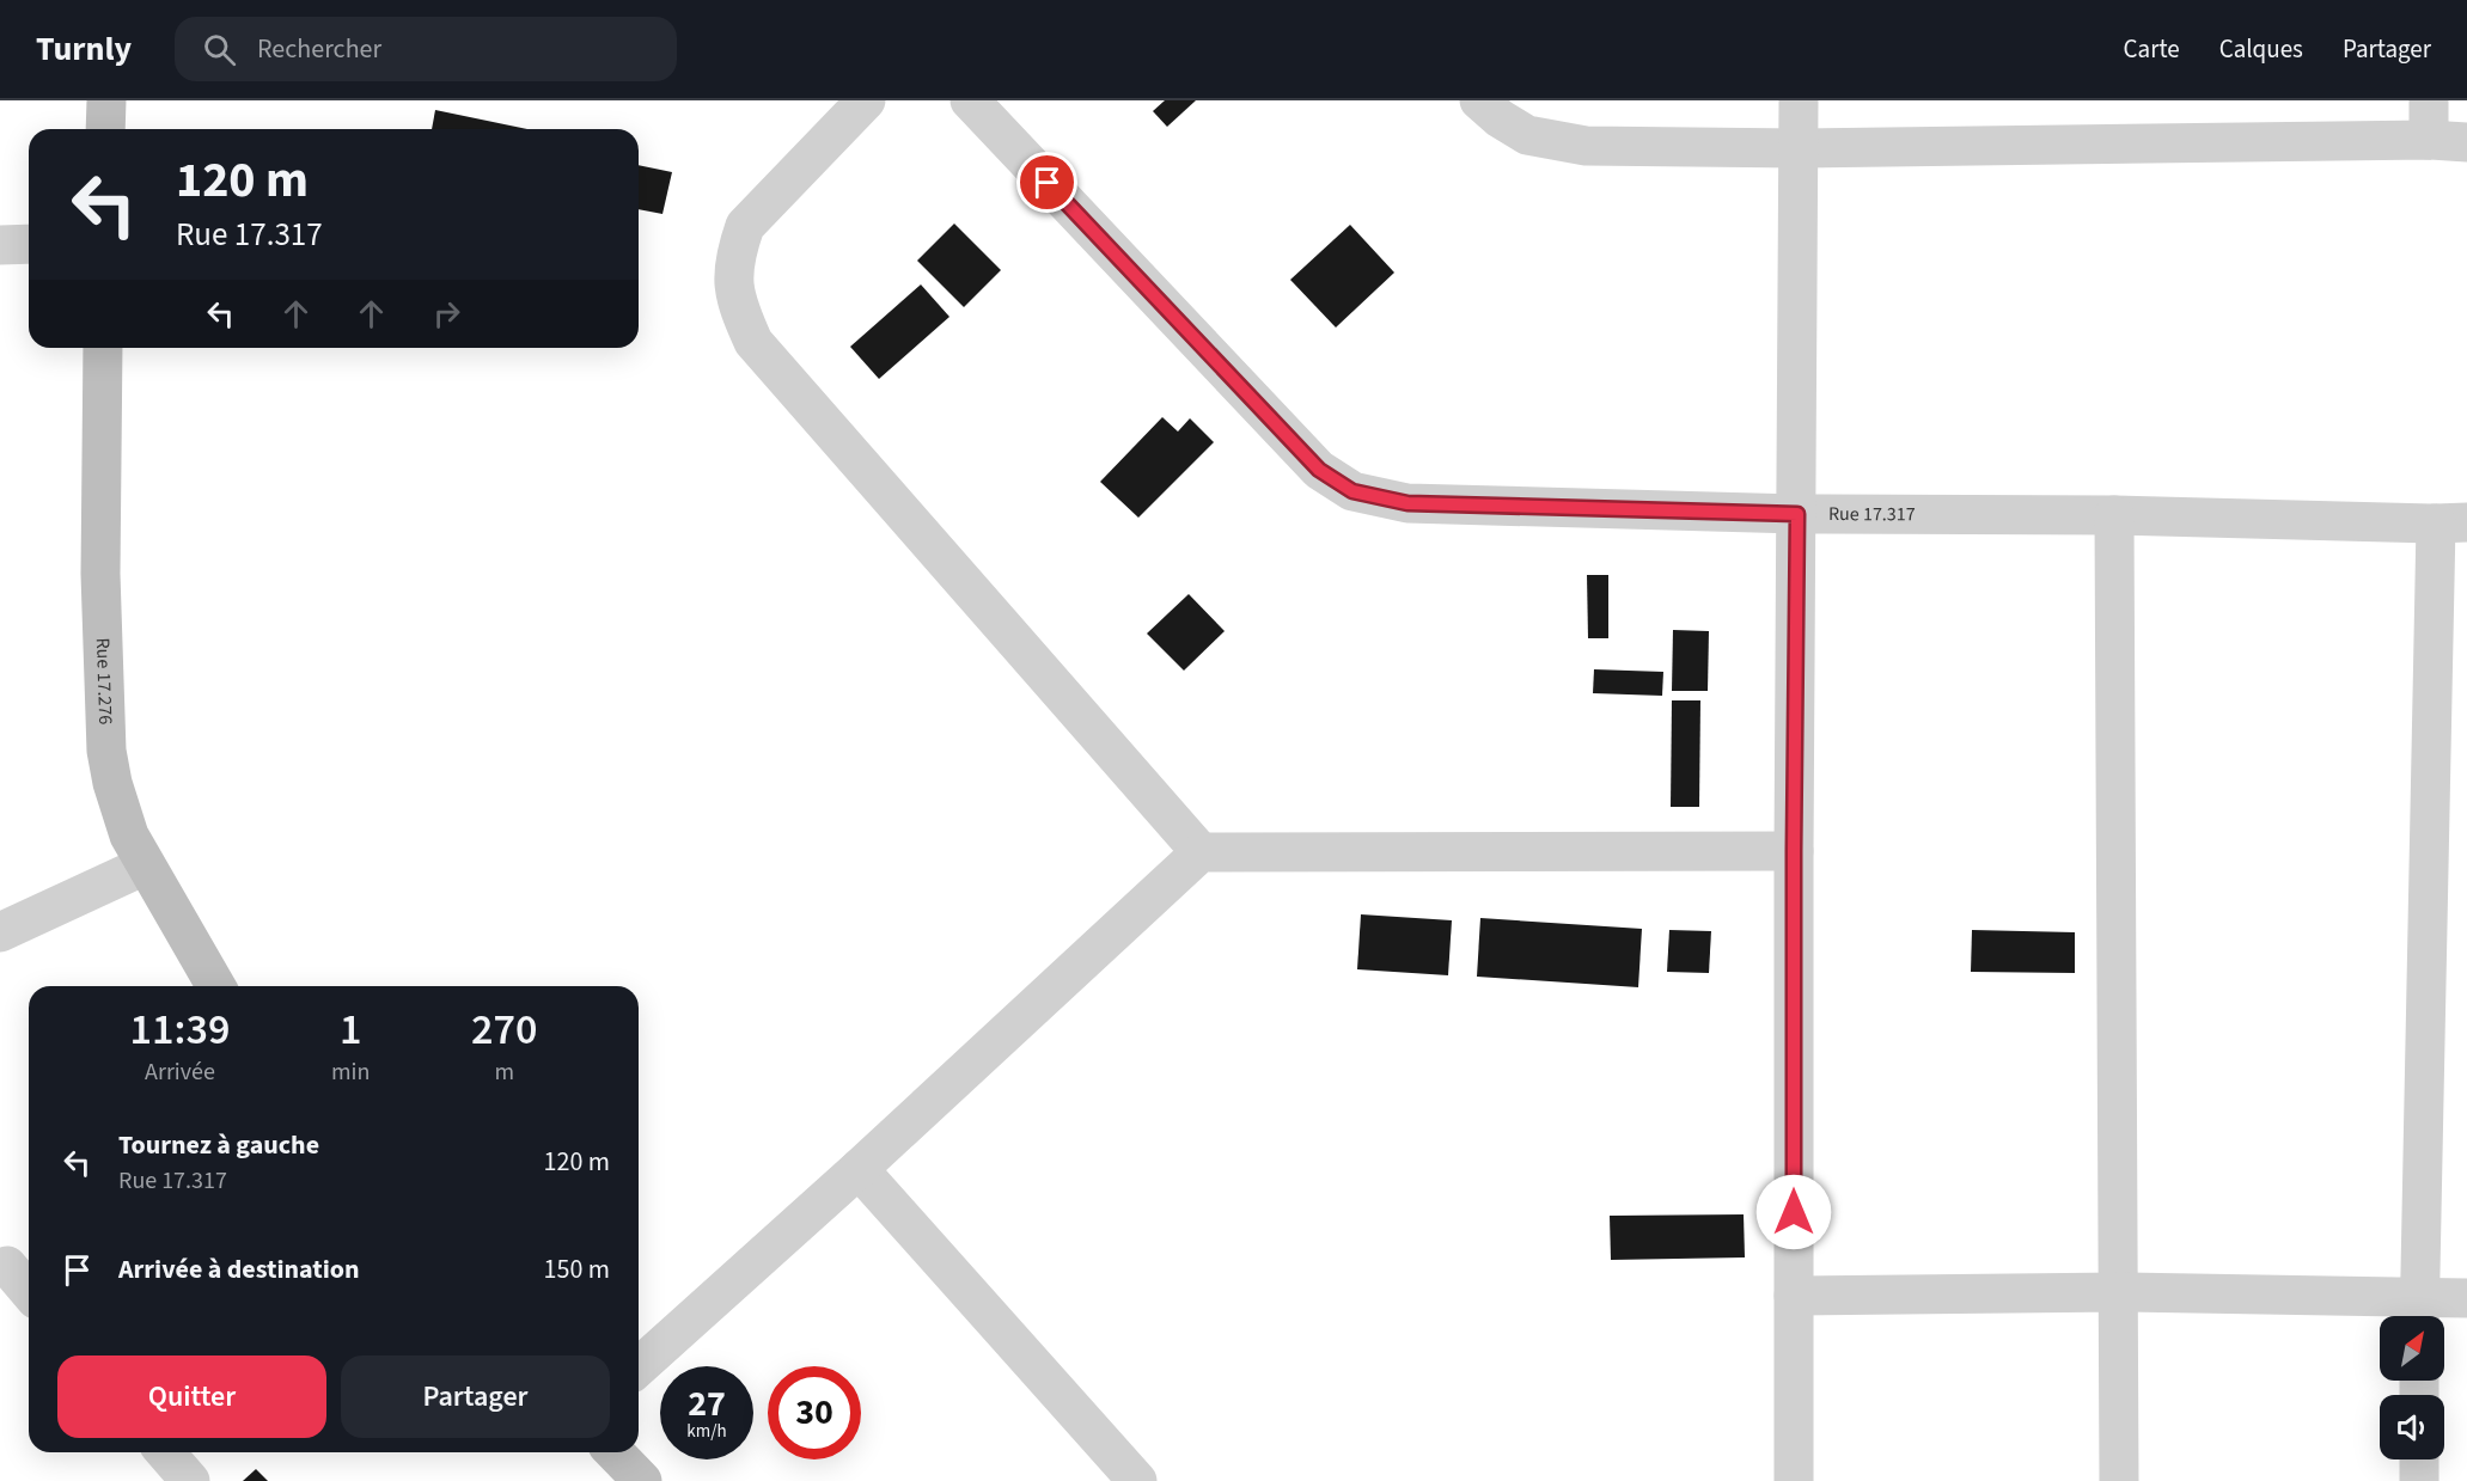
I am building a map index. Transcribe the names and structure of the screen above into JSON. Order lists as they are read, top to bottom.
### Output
{
  "streets": {
    "main road": ["Rue 17.276"],
    "street": ["Rue 17.317"]
  },
  "north": "top right",
  "page": {
    "header": "Turnly",
    "search": "Rechercher",
    "nav": ["Carte", "Calques", "Partager"],
    "turn": ["120 m", "Rue 17.317"],
    "eta": [
      "11:39",
      "Arrivée",
      "1",
      "min",
      "270",
      "m"
    ],
    "list": [
      {
        "name": "Tournez à gauche",
        "note": "Rue 17.317",
        "value": "120 m"
      },
      {
        "name": "Arrivée à destination",
        "value": "150 m"
      }
    ],
    "buttons": ["Quitter", "Partager"],
    "speed": "27 km/h",
    "limit": "30"
  }
}
